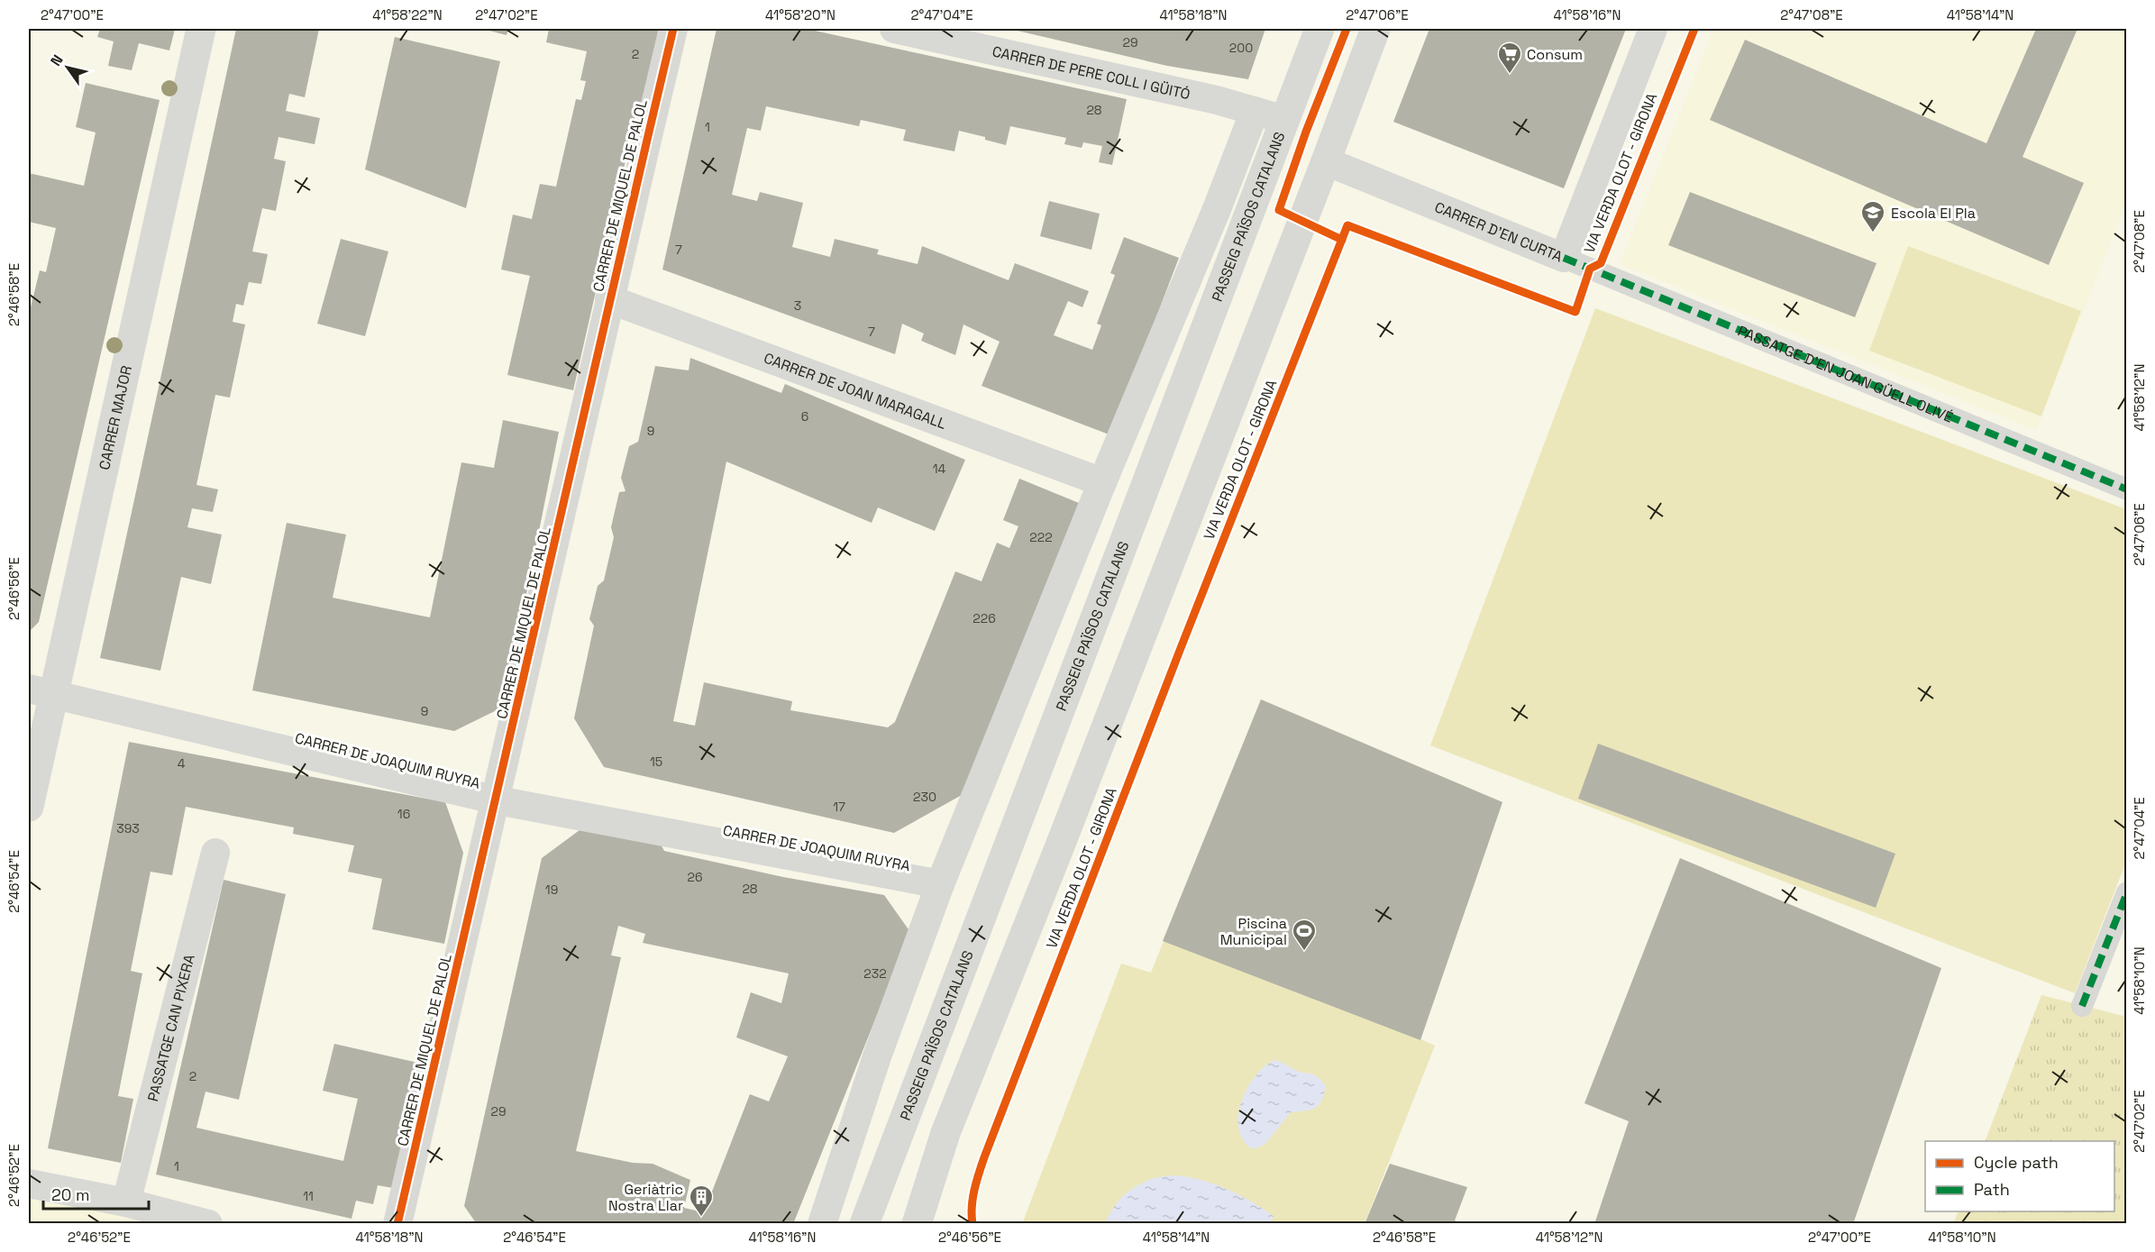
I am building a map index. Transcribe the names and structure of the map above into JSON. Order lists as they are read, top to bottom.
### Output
{
  "streets": {
    "main road": ["PASSEIG PAÏSOS CATALANS", "CARRER MAJOR"],
    "street": [
      "CARRER DE PERE COLL I GÜITÓ",
      "CARRER DE MIQUEL DE PALOL",
      "CARRER D'EN CURTA",
      "PASSATGE D'EN JOAN GÜELL OLIVÉ",
      "CARRER DE JOAN MARAGALL",
      "CARRER DE JOAQUIM RUYRA",
      "PASSATGE CAN PIXERA"
    ],
    "cycle path": ["VIA VERDA OLOT - GIRONA"]
  },
  "crossings": [
    ["CARRER DE PERE COLL I GÜITÓ", "PASSEIG PAÏSOS CATALANS"],
    ["CARRER DE MIQUEL DE PALOL", "CARRER DE JOAN MARAGALL"],
    ["CARRER DE MIQUEL DE PALOL", "CARRER DE JOAQUIM RUYRA"],
    ["CARRER D'EN CURTA", "PASSATGE D'EN JOAN GÜELL OLIVÉ"],
    ["CARRER MAJOR", "CARRER DE JOAQUIM RUYRA"]
  ],
  "places": {
    "supermarket": ["Consum"],
    "school or university": ["Escola El Pla"],
    "sports": ["Piscina Municipal"],
    "building": ["Geriàtric Nostra Llar"]
  },
  "house_numbers": [
    "29",
    "200",
    "2",
    "28",
    "1",
    "7",
    "3",
    "7",
    "6",
    "9",
    "14",
    "222",
    "226",
    "9",
    "15",
    "4",
    "230",
    "17",
    "16",
    "393",
    "26",
    "28",
    "19",
    "232",
    "2",
    "29",
    "1",
    "11"
  ],
  "legend": ["Cycle path", "Path"],
  "scale_bar": "20 m",
  "north": "top left",
  "coordinates": [
    "2°47'00\"E",
    "41°58'22\"N",
    "2°47'02\"E",
    "41°58'20\"N",
    "2°47'04\"E",
    "41°58'18\"N",
    "2°47'06\"E",
    "41°58'16\"N",
    "2°47'08\"E",
    "41°58'14\"N",
    "2°46'58\"E",
    "41°58'12\"N",
    "2°46'56\"E",
    "2°46'54\"E",
    "41°58'10\"N",
    "2°46'52\"E"
  ]
}
